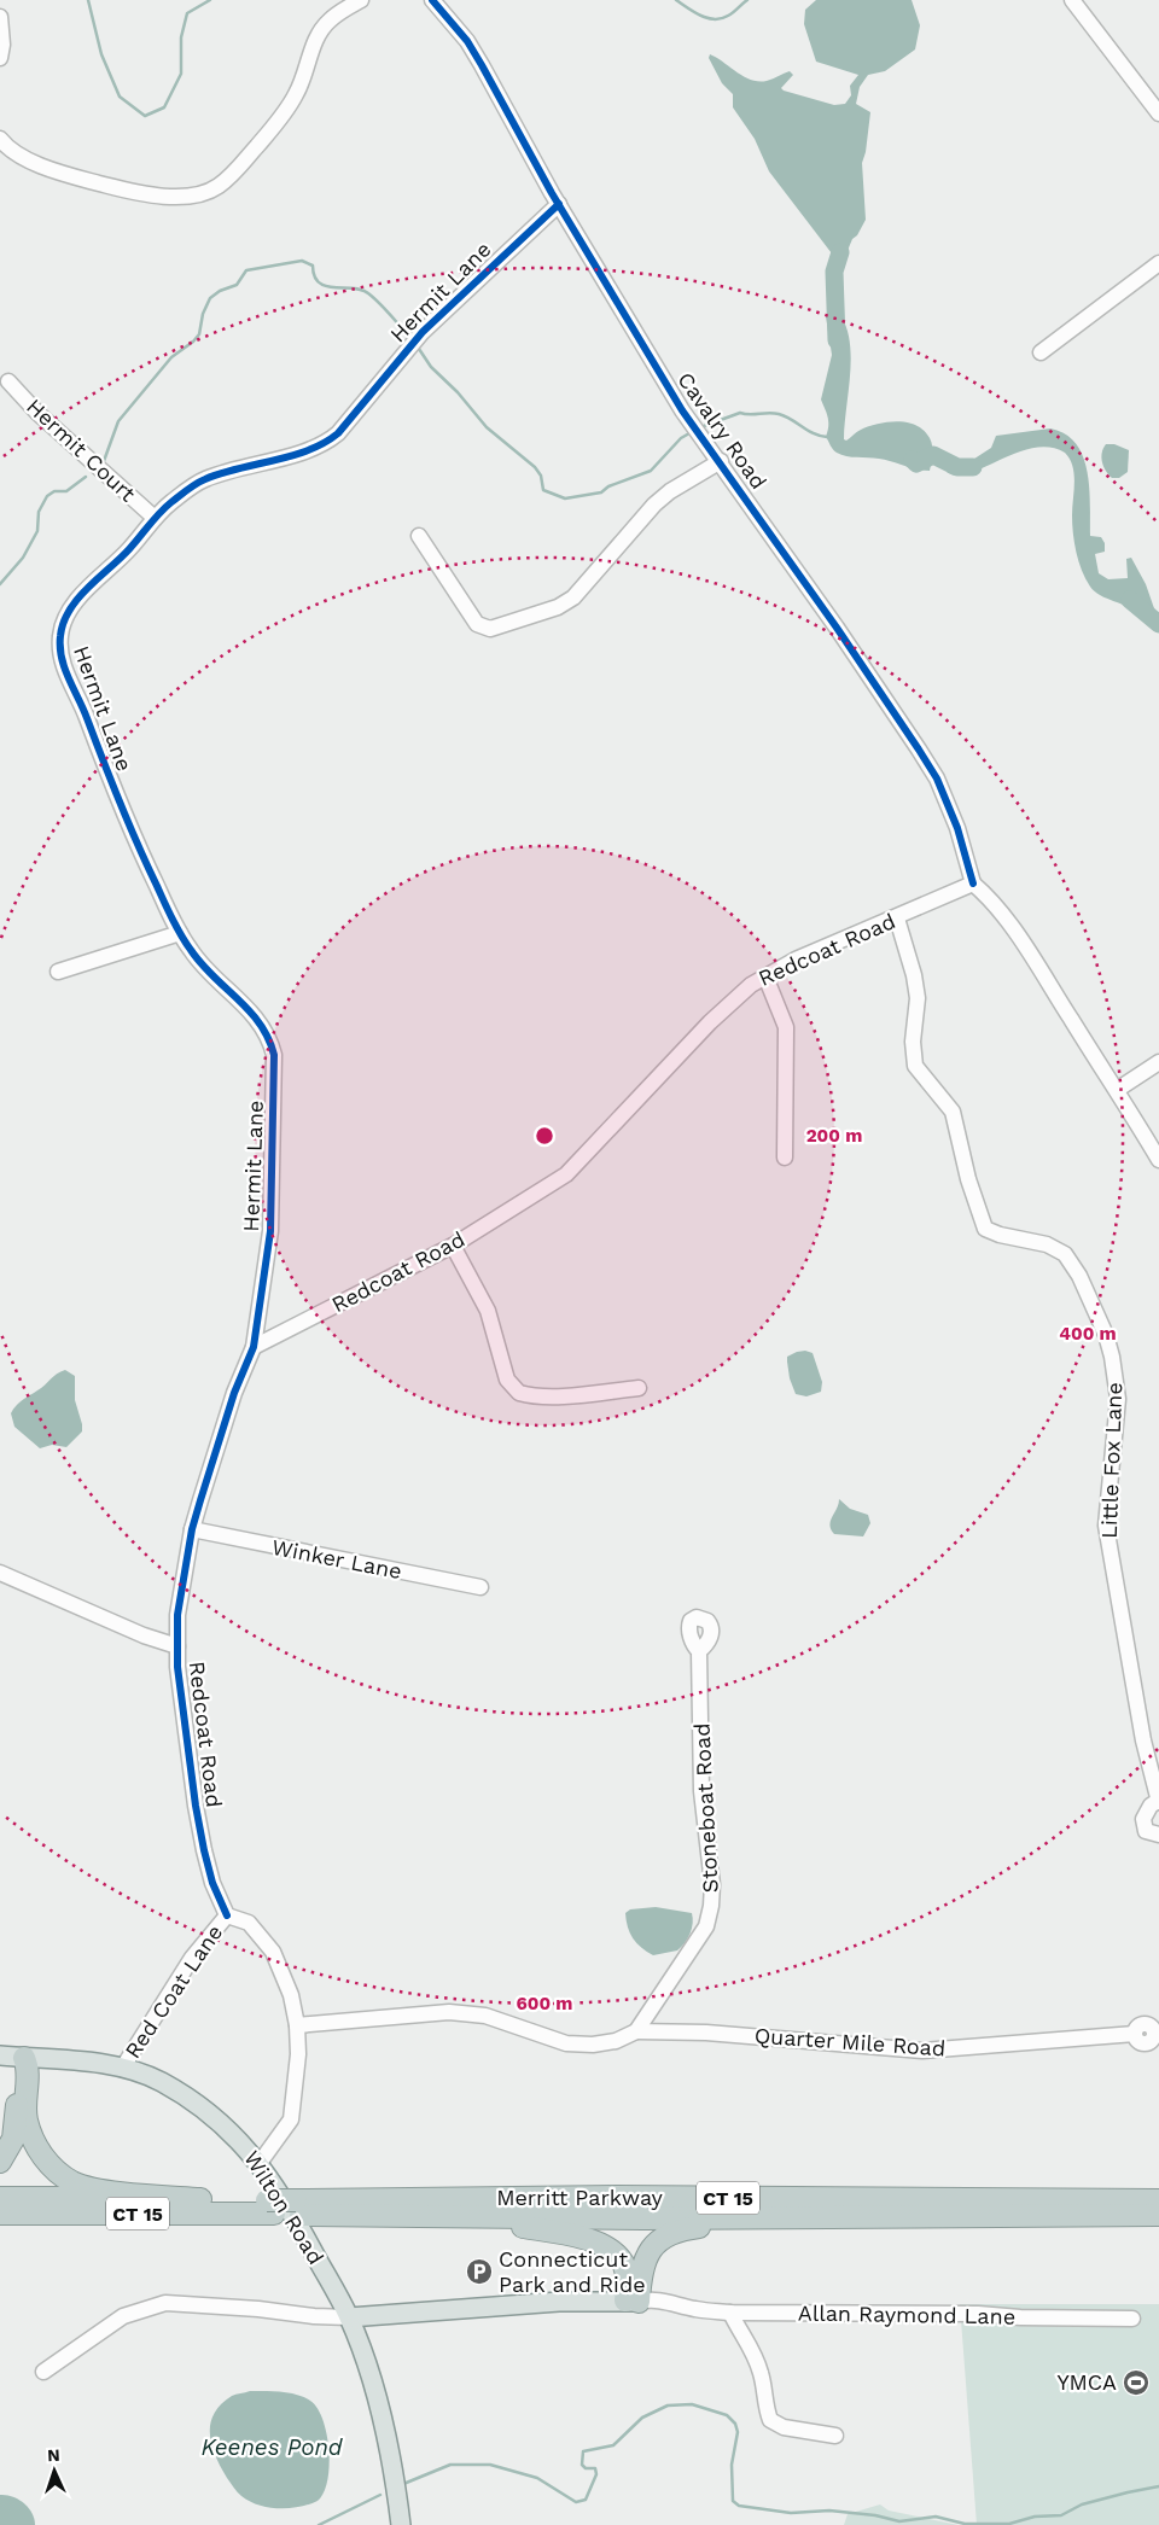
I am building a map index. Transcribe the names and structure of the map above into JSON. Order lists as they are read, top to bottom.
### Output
{
  "streets": {
    "highway": ["Merritt Parkway", "CT 15"],
    "main road": ["Wilton Road", "Allan Raymond Lane"],
    "street": [
      "Hermit Lane",
      "Cavalry Road",
      "Hermit Court",
      "Redcoat Road",
      "Little Fox Lane",
      "Winker Lane",
      "Stoneboat Road",
      "Red Coat Lane",
      "Quarter Mile Road"
    ]
  },
  "crossings": [
    ["Hermit Lane", "Cavalry Road"],
    ["Hermit Lane", "Hermit Court"],
    ["Hermit Lane", "Redcoat Road"],
    ["Cavalry Road", "Redcoat Road"],
    ["Redcoat Road", "Little Fox Lane"],
    ["Redcoat Road", "Winker Lane"],
    ["Redcoat Road", "Red Coat Lane"],
    ["Stoneboat Road", "Quarter Mile Road"],
    ["Red Coat Lane", "Wilton Road"],
    ["Wilton Road", "Allan Raymond Lane"]
  ],
  "water": ["Keenes Pond"],
  "places": {
    "parking": ["Connecticut Park and Ride"],
    "sports": ["YMCA"]
  },
  "north": "top",
  "rings": ["200 m", "400 m", "600 m"]
}
